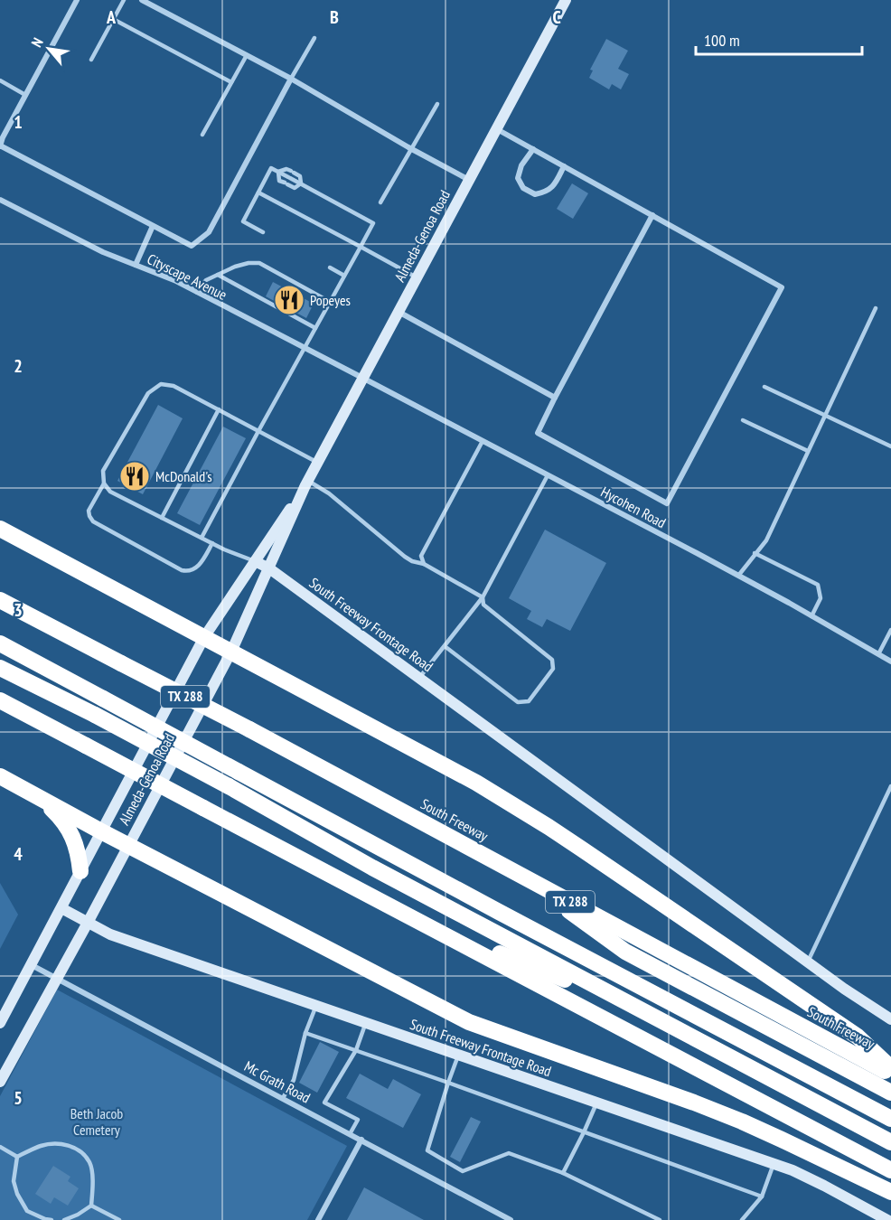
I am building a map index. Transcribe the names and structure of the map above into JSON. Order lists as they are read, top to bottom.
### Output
{
  "streets": {
    "highway": ["TX 288", "South Freeway"],
    "main road": ["Almeda-Genoa Road", "South Freeway Frontage Road"],
    "street": ["Cityscape Avenue", "Hycohen Road", "Mc Grath Road"]
  },
  "crossings": [
    ["Almeda-Genoa Road", "Cityscape Avenue"],
    ["Almeda-Genoa Road", "Hycohen Road"],
    ["Almeda-Genoa Road", "South Freeway Frontage Road"],
    ["Almeda-Genoa Road", "Mc Grath Road"],
    ["Cityscape Avenue", "Hycohen Road"]
  ],
  "parks": ["Beth Jacob Cemetery"],
  "places": {
    "restaurant": ["Popeyes", "McDonald's"]
  },
  "scale_bar": "100 m",
  "north": "top left",
  "grid": {
    "columns": ["A", "B", "C"],
    "rows": [
      "1",
      "2",
      "3",
      "4",
      "5"
    ]
  }
}
